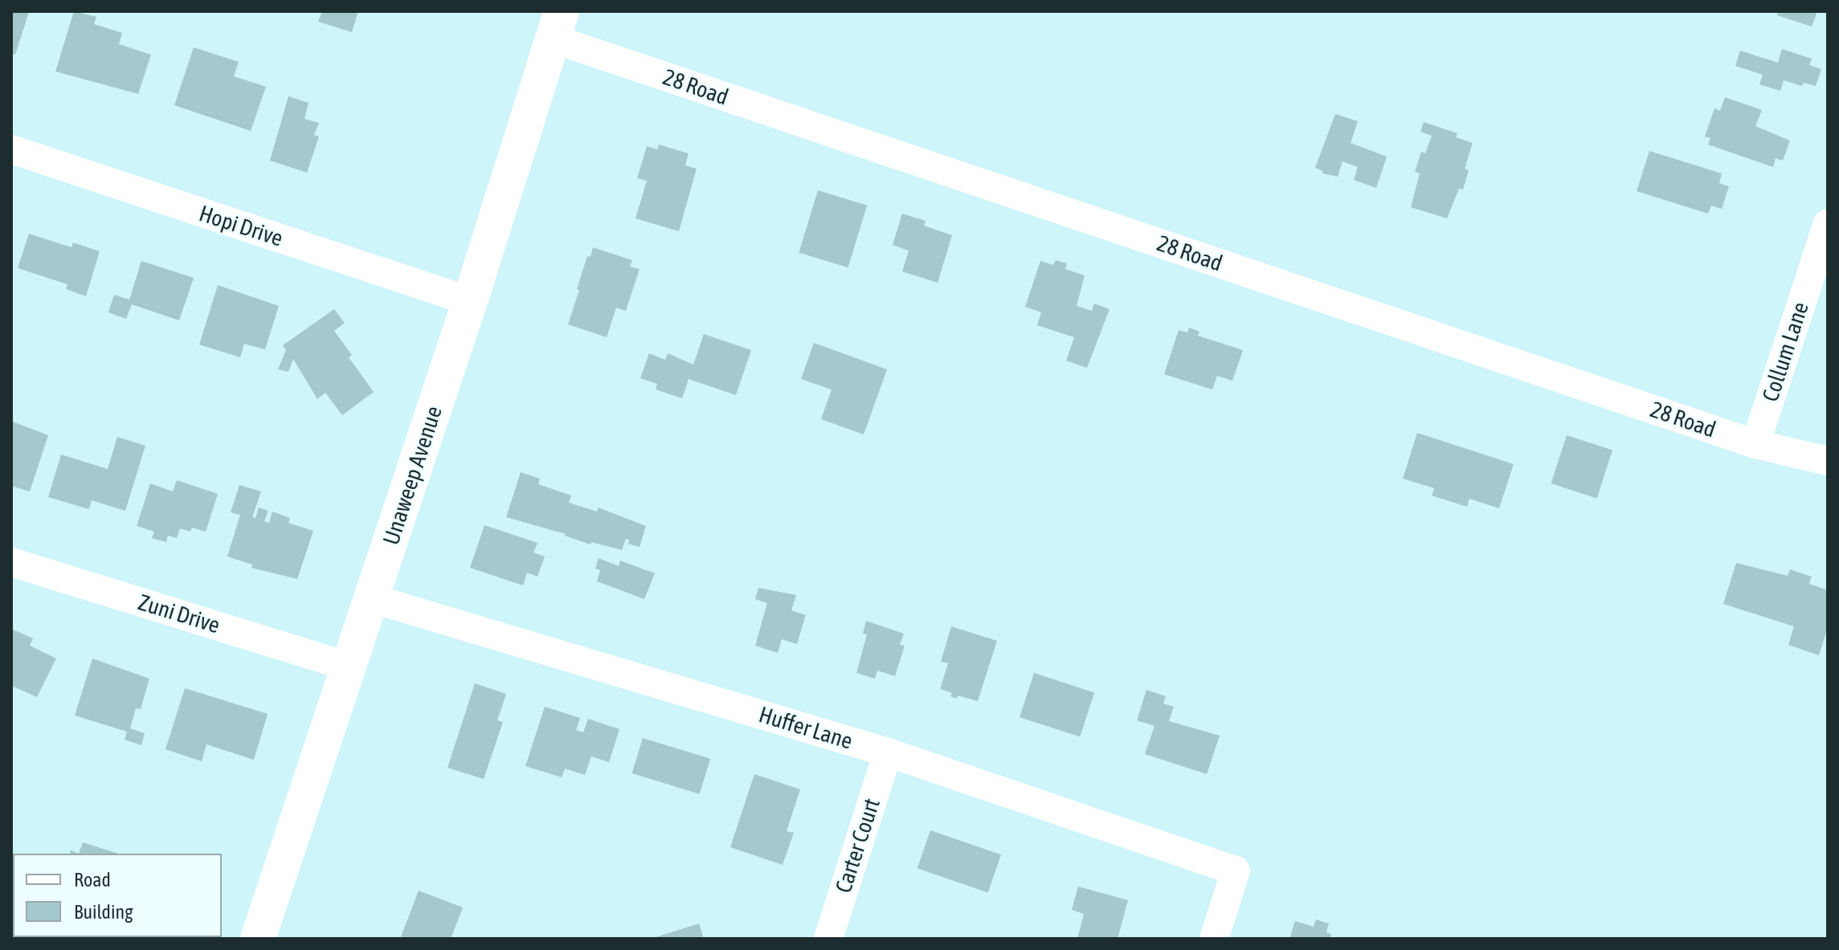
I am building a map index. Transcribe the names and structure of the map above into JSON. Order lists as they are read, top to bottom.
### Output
{
  "streets": {
    "main road": ["Unaweep Avenue"],
    "street": [
      "28 Road",
      "Hopi Drive",
      "Collum Lane",
      "Zuni Drive",
      "Huffer Lane",
      "Carter Court"
    ]
  },
  "crossings": [
    ["28 Road", "Collum Lane"],
    ["28 Road", "Unaweep Avenue"],
    ["Hopi Drive", "Unaweep Avenue"],
    ["Unaweep Avenue", "Zuni Drive"],
    ["Unaweep Avenue", "Huffer Lane"],
    ["Huffer Lane", "Carter Court"]
  ],
  "legend": ["Road", "Building"]
}
